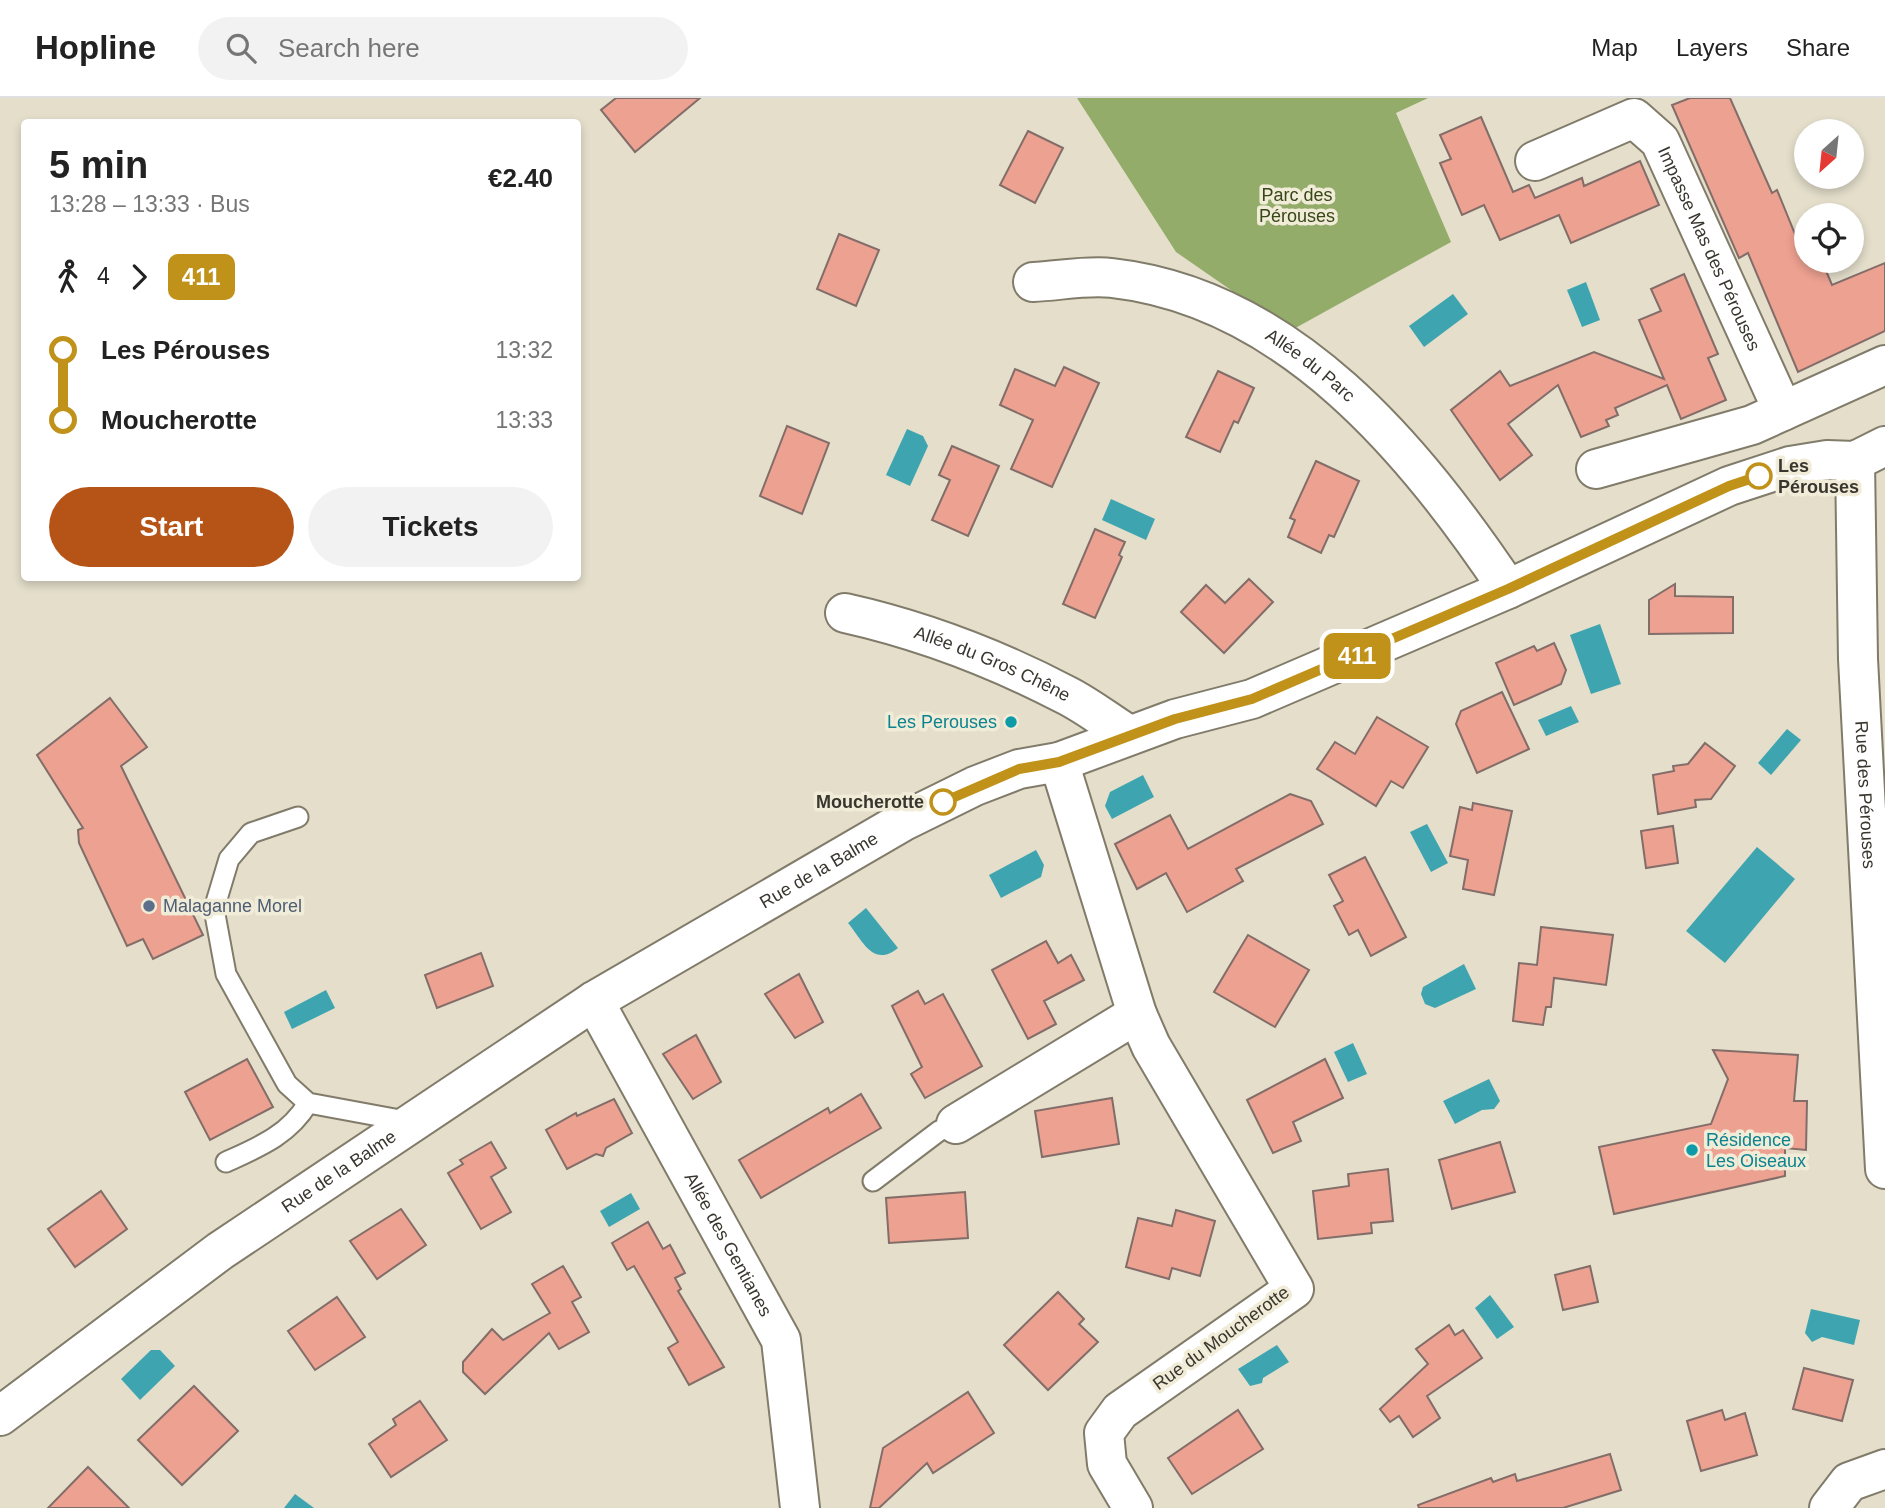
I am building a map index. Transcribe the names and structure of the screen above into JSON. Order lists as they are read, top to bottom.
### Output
{
  "streets": {
    "street": [
      "Impasse Mas des Pérouses",
      "Allée du Parc",
      "Allée du Gros Chêne",
      "Rue des Pérouses",
      "Rue de la Balme",
      "Allée des Gentianes",
      "Rue du Moucherotte"
    ]
  },
  "crossings": [
    ["Allée du Parc", "Rue de la Balme"],
    ["Allée du Gros Chêne", "Rue de la Balme"],
    ["Rue des Pérouses", "Rue de la Balme"],
    ["Rue de la Balme", "Allée des Gentianes"],
    ["Rue de la Balme", "Rue du Moucherotte"]
  ],
  "parks": ["Parc des Pérouses"],
  "places": [
    "Les Pérouses",
    "Les Perouses",
    "Moucherotte",
    "Malaganne Morel",
    "Résidence Les Oiseaux"
  ],
  "lines": ["bus line 411"],
  "north": "bottom left",
  "page": {
    "header": "Hopline",
    "search": "Search here",
    "nav": ["Map", "Layers", "Share"],
    "on_map": "411",
    "heading": ["5 min", "13:28 – 13:33 · Bus", "€2.40"],
    "legs": ["4", "411"],
    "list": [
      {
        "name": "Les Pérouses",
        "value": "13:32"
      },
      {
        "name": "Moucherotte",
        "value": "13:33"
      }
    ],
    "buttons": ["Start", "Tickets"]
  }
}
